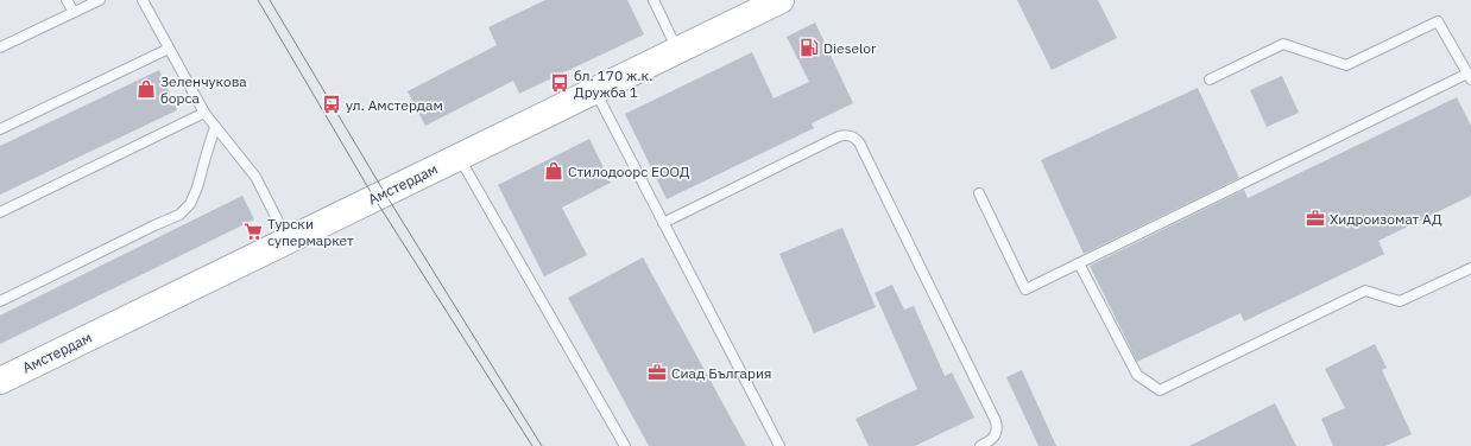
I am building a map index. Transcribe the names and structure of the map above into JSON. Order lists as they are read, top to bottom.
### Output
{
  "streets": {
    "street": ["Амстердам"]
  },
  "places": {
    "fuel station": ["Dieselor"],
    "bus stop": ["бл. 170 ж.к. Дружба 1", "ул. Амстердам"],
    "shop": ["Зеленчукова борса", "Стилодоорс ЕООД"],
    "office": ["Хидроизомат АД", "Сиад България"],
    "supermarket": ["Турски супермаркет"]
  }
}
